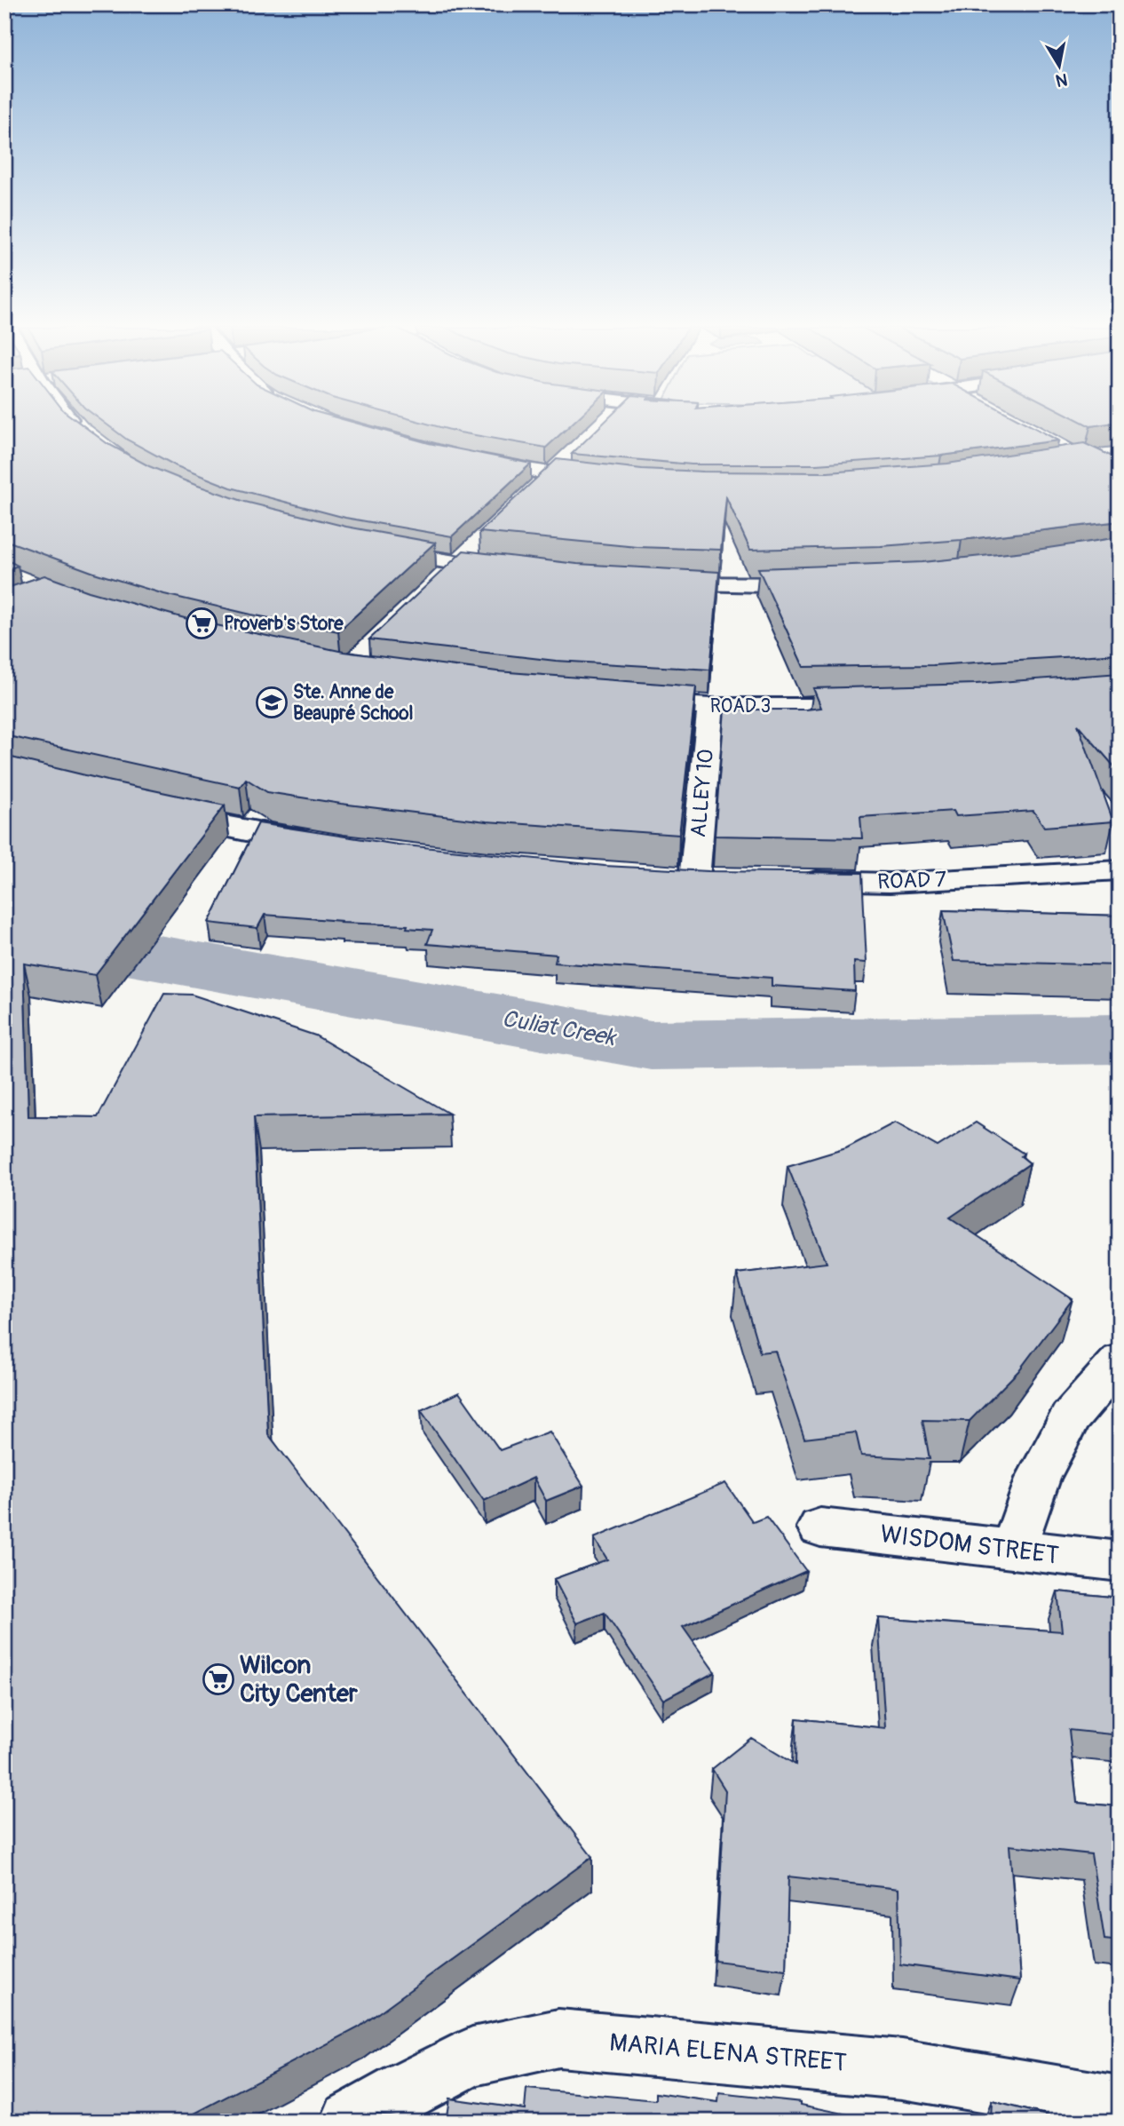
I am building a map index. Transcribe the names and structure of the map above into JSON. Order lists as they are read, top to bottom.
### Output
{
  "streets": {
    "street": [
      "ROAD 3",
      "ALLEY 10",
      "ROAD 7",
      "WISDOM STREET",
      "MARIA ELENA STREET"
    ]
  },
  "crossings": [
    ["ROAD 3", "ALLEY 10"]
  ],
  "water": ["Culiat Creek"],
  "places": {
    "supermarket": ["Proverb's Store", "Wilcon City Center"],
    "school or university": ["Ste. Anne de Beaupré School"]
  },
  "north": "bottom"
}
